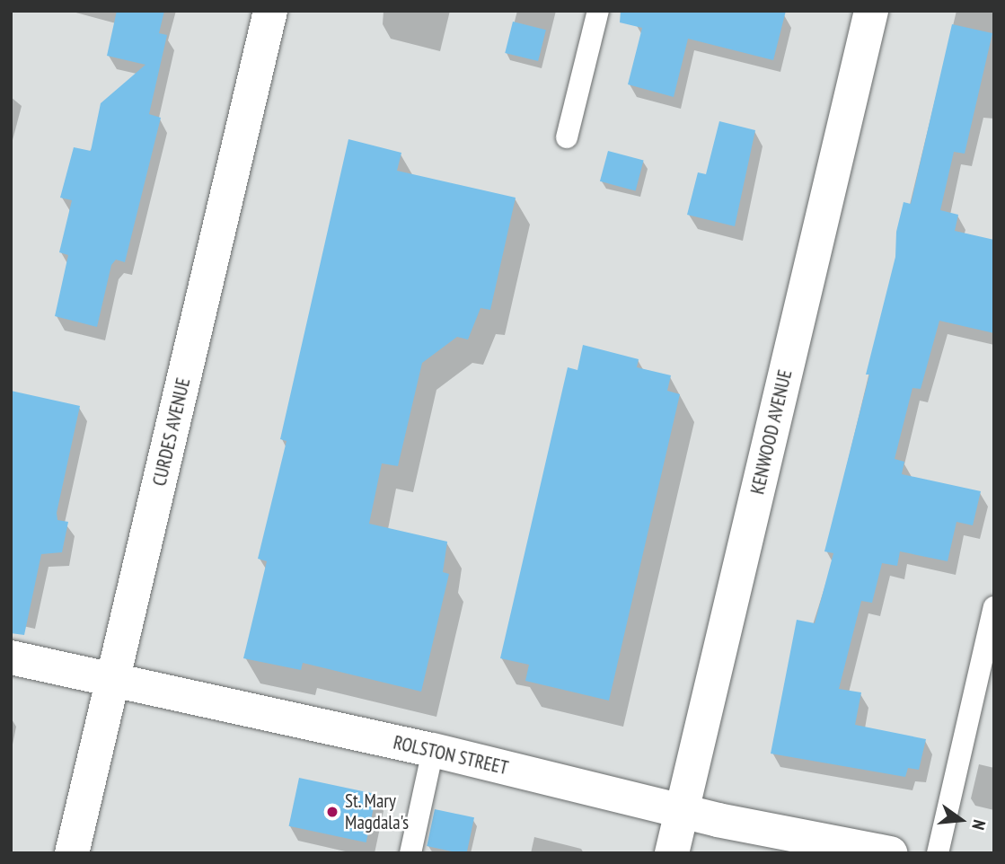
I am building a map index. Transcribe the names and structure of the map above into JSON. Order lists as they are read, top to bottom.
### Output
{
  "streets": {
    "street": ["CURDES AVENUE", "KENWOOD AVENUE", "ROLSTON STREET"]
  },
  "crossings": [
    ["CURDES AVENUE", "ROLSTON STREET"],
    ["KENWOOD AVENUE", "ROLSTON STREET"]
  ],
  "places": ["St. Mary Magdala's"],
  "north": "right"
}
